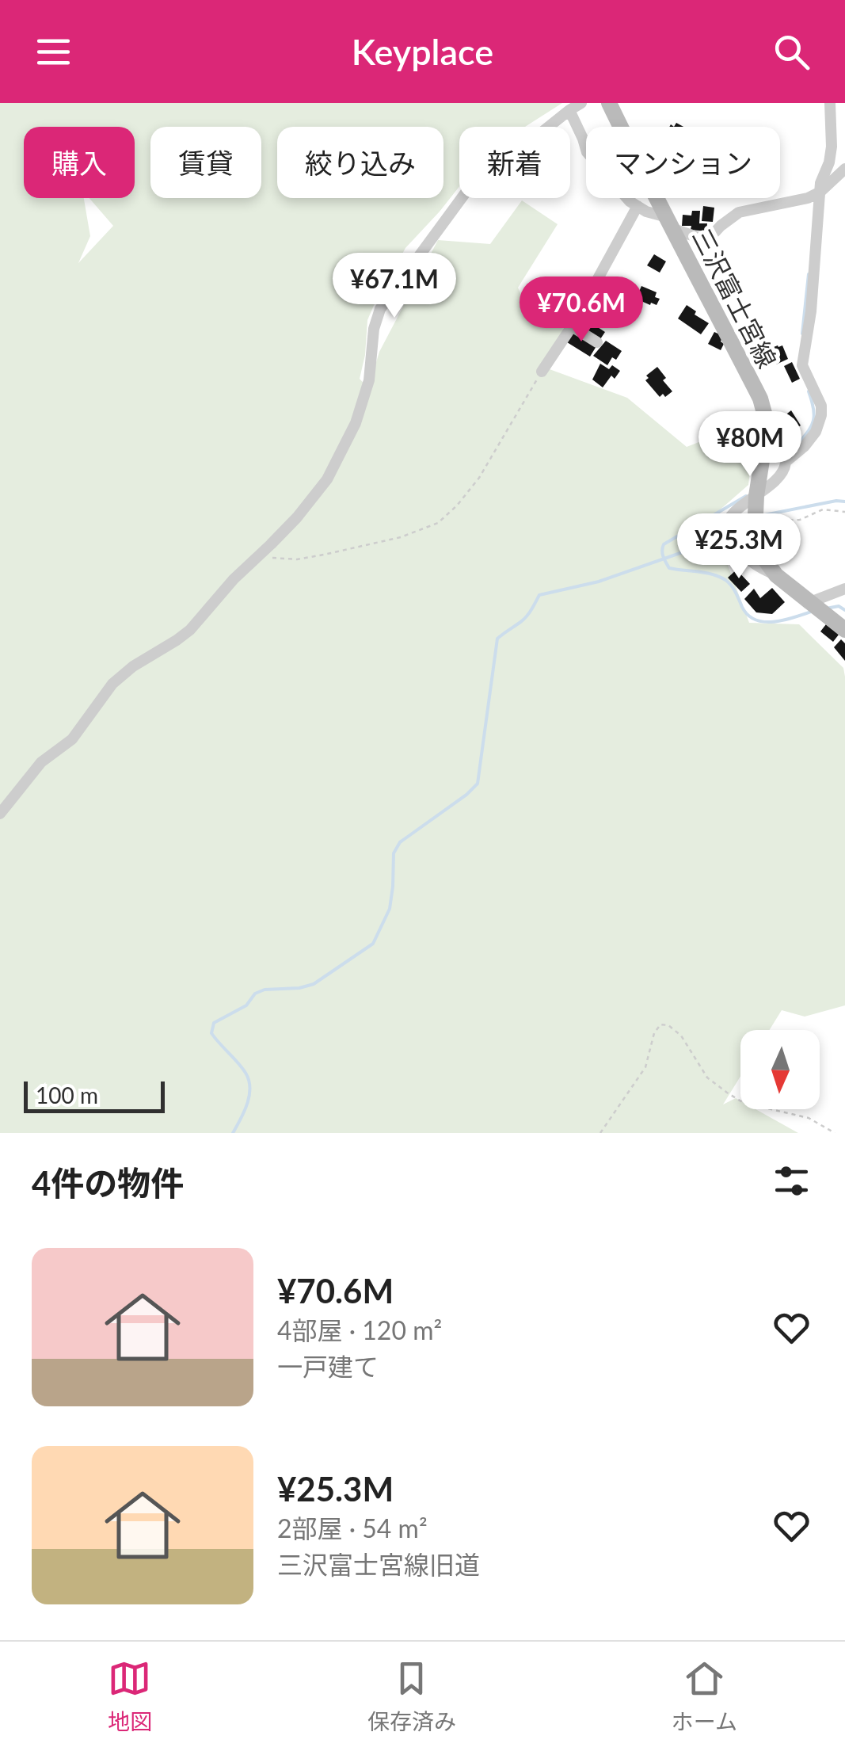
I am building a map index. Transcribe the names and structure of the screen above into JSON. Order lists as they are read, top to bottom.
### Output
{
  "streets": {
    "main road": ["三沢富士宮線"]
  },
  "scale_bar": "100 m",
  "north": "bottom",
  "page": {
    "header": "Keyplace",
    "chip": [
      "購入",
      "賃貸",
      "絞り込み",
      "新着",
      "マンション"
    ],
    "price": [
      "¥67.1M",
      "¥70.6M",
      "¥80M",
      "¥25.3M"
    ],
    "scale": "100 m",
    "heading": "4件の物件",
    "list": [
      {
        "name": "¥70.6M",
        "note": "4部屋 · 120 m² · 一戸建て"
      },
      {
        "name": "¥25.3M",
        "note": "2部屋 · 54 m² · 三沢富士宮線旧道"
      }
    ],
    "tabs": ["地図", "保存済み", "ホーム"]
  }
}
